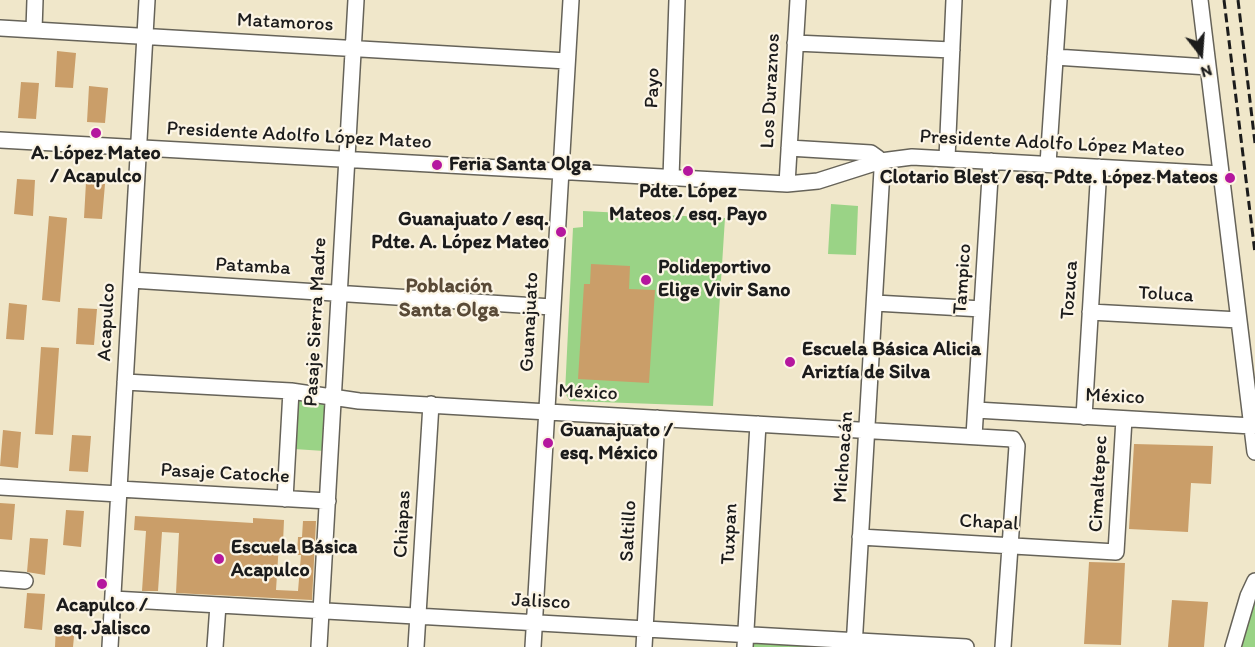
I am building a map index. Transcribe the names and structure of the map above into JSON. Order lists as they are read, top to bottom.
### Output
{
  "streets": {
    "street": [
      "Matamoros",
      "Payo",
      "Los Duraznos",
      "Presidente Adolfo López Mateo",
      "Patamba",
      "Tampico",
      "Tozuca",
      "Toluca",
      "Acapulco",
      "Pasaje Sierra Madre",
      "Guanajuato",
      "México",
      "Michoacán",
      "Pasaje Catoche",
      "Cimaltepec",
      "Chapal",
      "Chiapas",
      "Saltillo",
      "Tuxpan",
      "Jalisco"
    ]
  },
  "crossings": [
    ["Matamoros", "Acapulco"],
    ["Matamoros", "Pasaje Sierra Madre"],
    ["Matamoros", "Guanajuato"],
    ["Payo", "Presidente Adolfo López Mateo"],
    ["Los Duraznos", "Presidente Adolfo López Mateo"],
    ["Presidente Adolfo López Mateo", "Tampico"],
    ["Presidente Adolfo López Mateo", "Tozuca"],
    ["Presidente Adolfo López Mateo", "Acapulco"],
    ["Presidente Adolfo López Mateo", "Pasaje Sierra Madre"],
    ["Presidente Adolfo López Mateo", "Guanajuato"],
    ["Presidente Adolfo López Mateo", "Michoacán"],
    ["Patamba", "Acapulco"],
    ["Patamba", "Pasaje Sierra Madre"],
    ["Patamba", "Guanajuato"],
    ["Tampico", "México"],
    ["Tozuca", "Toluca"],
    ["Tozuca", "México"],
    ["Acapulco", "México"],
    ["Acapulco", "Pasaje Catoche"],
    ["Acapulco", "Jalisco"],
    ["Pasaje Sierra Madre", "México"],
    ["Pasaje Sierra Madre", "Pasaje Catoche"],
    ["Pasaje Sierra Madre", "Jalisco"],
    ["Guanajuato", "México"],
    ["Guanajuato", "Jalisco"],
    ["México", "Michoacán"],
    ["México", "Cimaltepec"],
    ["México", "Chapal"],
    ["México", "Chiapas"],
    ["México", "Saltillo"],
    ["México", "Tuxpan"],
    ["Michoacán", "Chapal"],
    ["Michoacán", "Jalisco"],
    ["Cimaltepec", "Chapal"],
    ["Chiapas", "Jalisco"],
    ["Saltillo", "Jalisco"],
    ["Tuxpan", "Jalisco"]
  ],
  "districts": ["Población Santa Olga"],
  "places": [
    "A. López Mateo / Acapulco",
    "Feria Santa Olga",
    "Pdte. López Mateos / esq. Payo",
    "Clotario Blest / esq. Pdte. López Mateos",
    "Guanajuato / esq. Pdte. A. López Mateo",
    "Polideportivo Elige Vivir Sano",
    "Escuela Básica Alicia Ariztía de Silva",
    "Guanajuato / esq. México",
    "Escuela Básica Acapulco",
    "Acapulco / esq. Jalisco"
  ],
  "north": "bottom"
}
